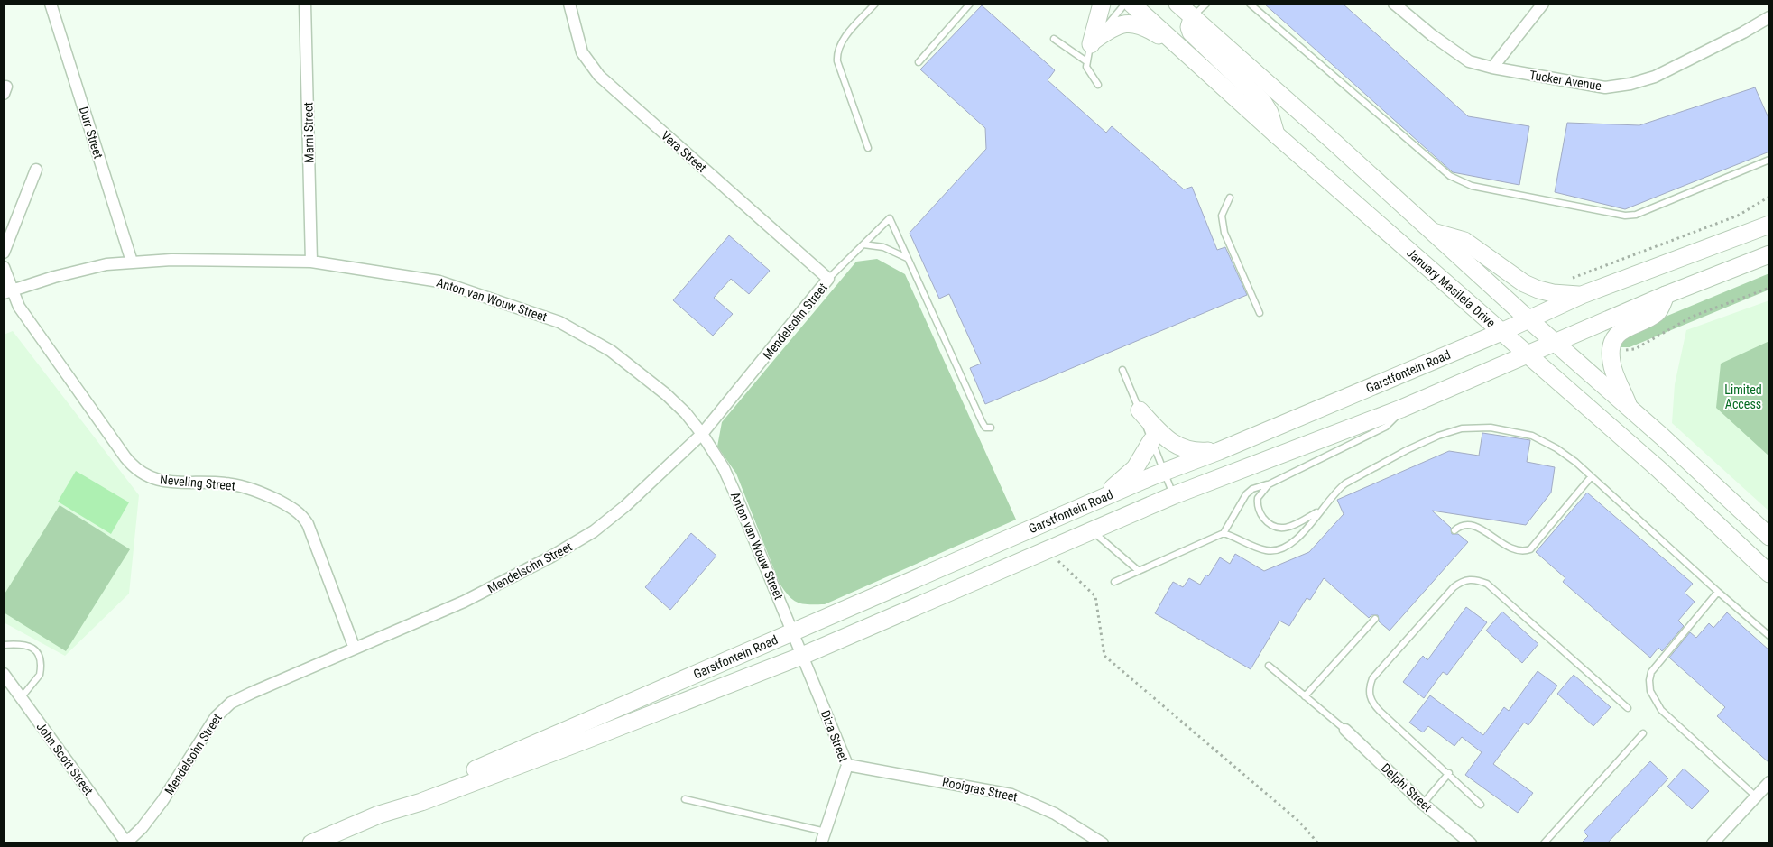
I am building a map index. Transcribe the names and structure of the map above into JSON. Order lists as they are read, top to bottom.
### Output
{
  "streets": {
    "main road": ["January Masilela Drive", "Garstfontein Road"],
    "street": [
      "Tucker Avenue",
      "Durr Street",
      "Marni Street",
      "Vera Street",
      "Anton van Wouw Street",
      "Mendelsohn Street",
      "Neveling Street",
      "Diza Street",
      "John Scott Street",
      "Delphi Street",
      "Rooigras Street"
    ]
  },
  "crossings": [
    ["Durr Street", "Anton van Wouw Street"],
    ["Marni Street", "Anton van Wouw Street"],
    ["Vera Street", "Mendelsohn Street"],
    ["January Masilela Drive", "Garstfontein Road"],
    ["Anton van Wouw Street", "Mendelsohn Street"],
    ["Anton van Wouw Street", "Garstfontein Road"],
    ["Anton van Wouw Street", "Neveling Street"],
    ["Anton van Wouw Street", "Diza Street"],
    ["Mendelsohn Street", "Neveling Street"],
    ["Mendelsohn Street", "John Scott Street"],
    ["Garstfontein Road", "Diza Street"],
    ["Diza Street", "Rooigras Street"]
  ],
  "parks": ["Limited Access"]
}
